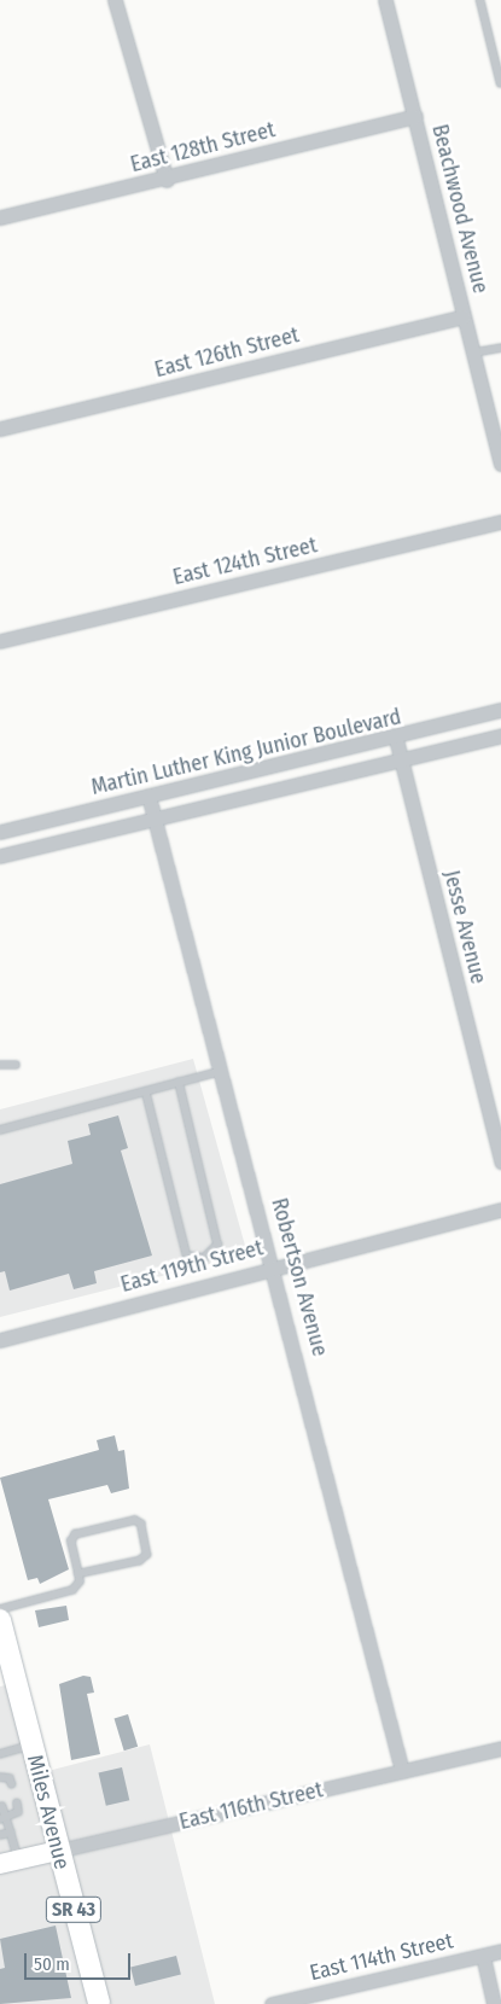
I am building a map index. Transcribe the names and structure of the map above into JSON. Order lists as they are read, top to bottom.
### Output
{
  "streets": {
    "main road": ["East 116th Street", "Miles Avenue", "SR 43"],
    "street": [
      "East 128th Street",
      "Beachwood Avenue",
      "East 126th Street",
      "East 124th Street",
      "Martin Luther King Junior Boulevard",
      "Jesse Avenue",
      "East 119th Street",
      "Robertson Avenue",
      "East 114th Street"
    ]
  },
  "crossings": [
    ["East 128th Street", "Beachwood Avenue"],
    ["Beachwood Avenue", "East 126th Street"],
    ["Martin Luther King Junior Boulevard", "Jesse Avenue"],
    ["Martin Luther King Junior Boulevard", "Robertson Avenue"],
    ["East 119th Street", "Robertson Avenue"],
    ["Robertson Avenue", "East 116th Street"],
    ["East 116th Street", "Miles Avenue"]
  ],
  "scale_bar": "50 m"
}
